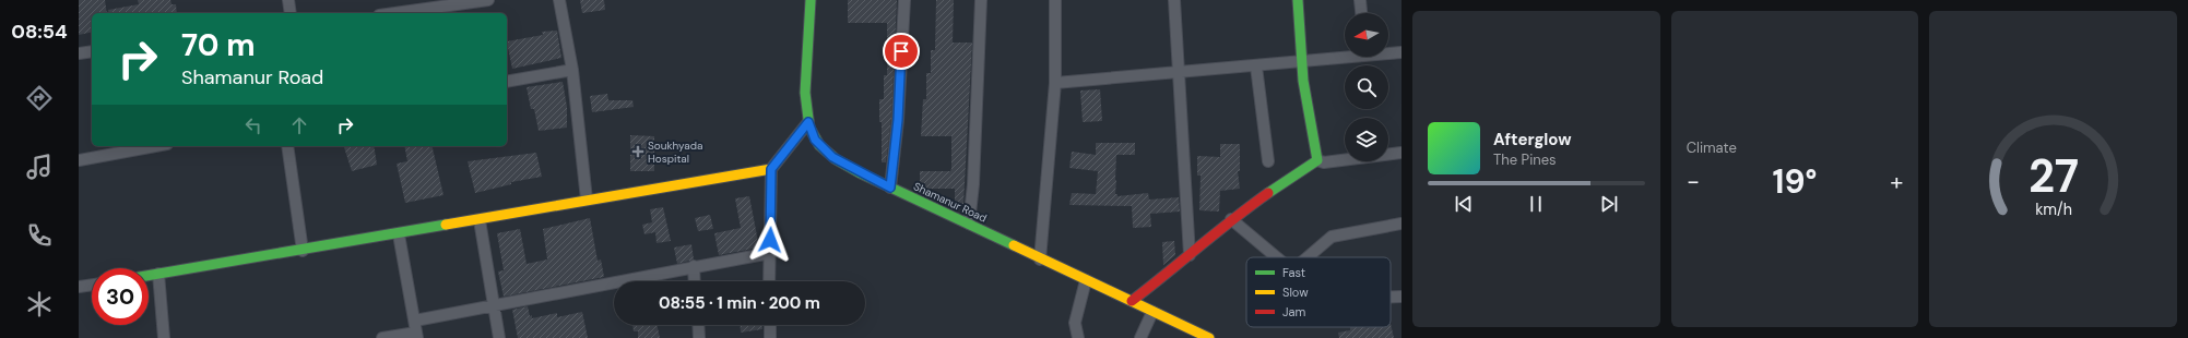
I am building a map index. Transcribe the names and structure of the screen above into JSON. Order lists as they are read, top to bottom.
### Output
{
  "streets": {
    "street": ["Shamanur Road"]
  },
  "places": {
    "health": ["Soukhyada Hospital"]
  },
  "legend": ["Fast", "Slow", "Jam"],
  "north": "left",
  "page": {
    "tabs": "08:54",
    "tile": "Climate",
    "turn": ["70 m", "Shamanur Road"],
    "song": ["Afterglow", "The Pines"],
    "heat": ["−", "19°", "+"],
    "limit": "30",
    "trip": "08:55 · 1 min · 200 m",
    "gauge": ["27", "km/h"]
  }
}
